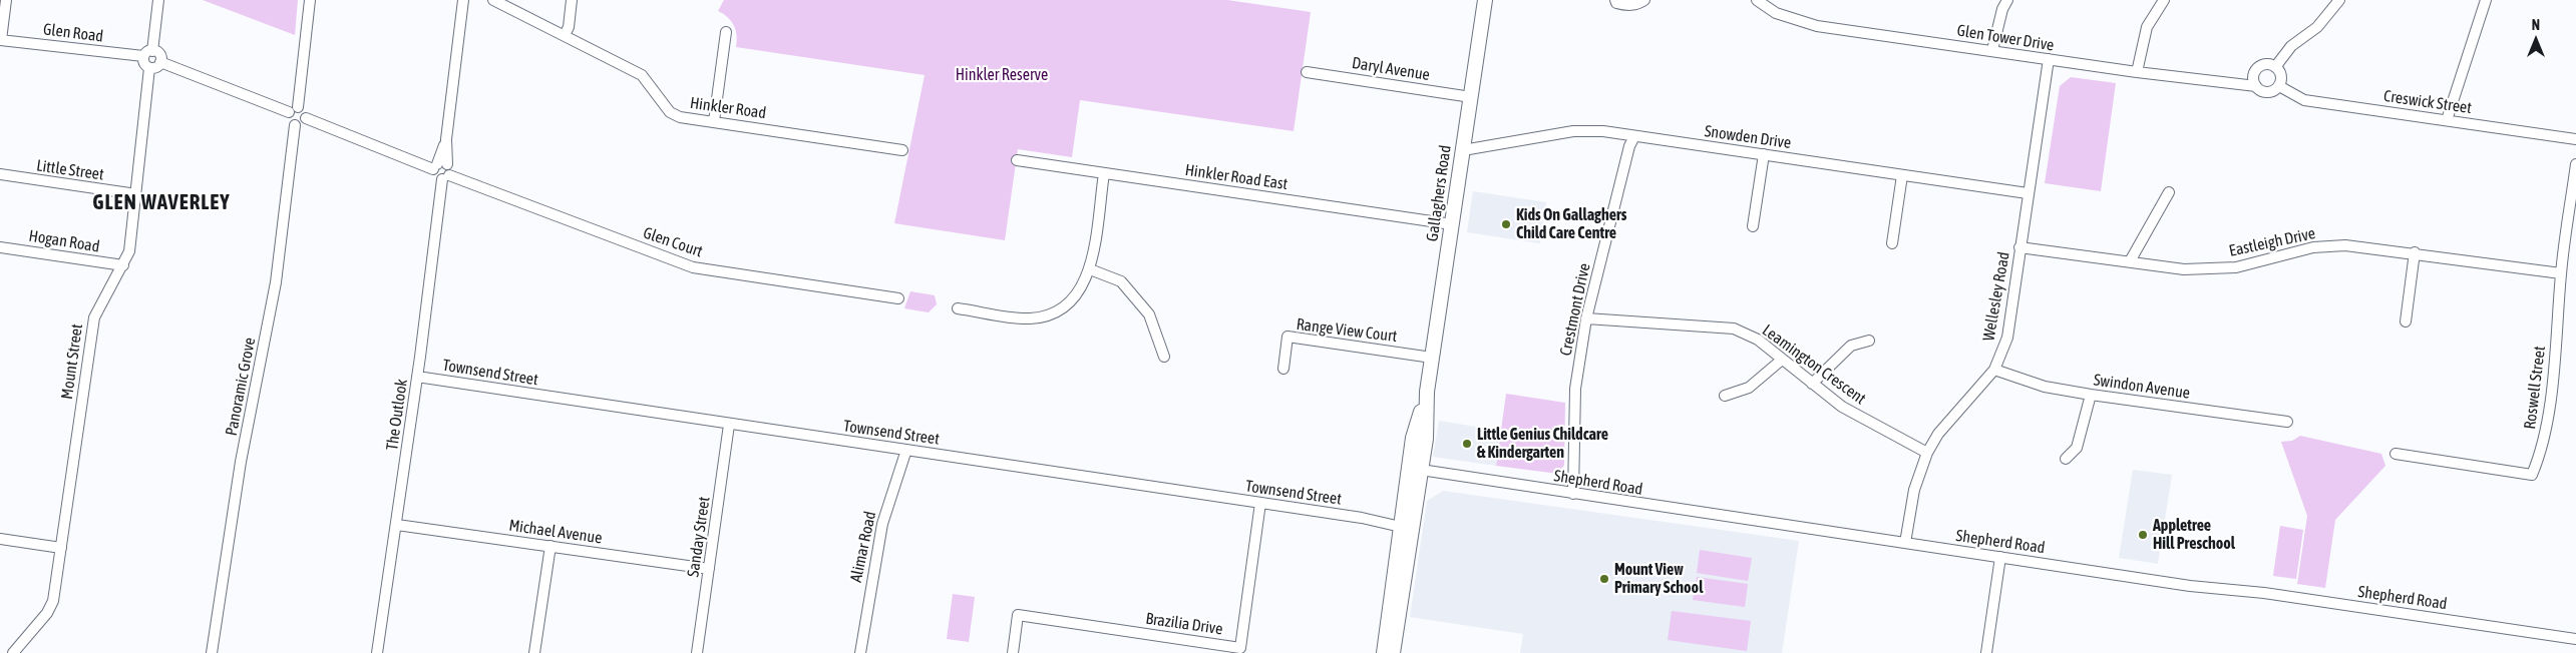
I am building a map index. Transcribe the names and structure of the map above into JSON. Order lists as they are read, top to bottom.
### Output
{
  "streets": {
    "street": [
      "Glen Road",
      "Glen Tower Drive",
      "Daryl Avenue",
      "Creswick Street",
      "Hinkler Road",
      "Snowden Drive",
      "Little Street",
      "Hinkler Road East",
      "Gallaghers Road",
      "Hogan Road",
      "Glen Court",
      "Eastleigh Drive",
      "Wellesley Road",
      "Crestmont Drive",
      "Range View Court",
      "Mount Street",
      "Leamington Crescent",
      "Townsend Street",
      "Panoramic Grove",
      "Swindon Avenue",
      "Roswell Street",
      "The Outlook",
      "Shepherd Road",
      "Michael Avenue",
      "Sanday Street",
      "Alimar Road",
      "Brazilia Drive"
    ]
  },
  "crossings": [
    ["Glen Road", "Mount Street"],
    ["Glen Tower Drive", "Creswick Street"],
    ["Glen Tower Drive", "Wellesley Road"],
    ["Daryl Avenue", "Gallaghers Road"],
    ["Snowden Drive", "Gallaghers Road"],
    ["Snowden Drive", "Wellesley Road"],
    ["Snowden Drive", "Crestmont Drive"],
    ["Little Street", "Mount Street"],
    ["Hinkler Road East", "Gallaghers Road"],
    ["Gallaghers Road", "Range View Court"],
    ["Gallaghers Road", "Townsend Street"],
    ["Gallaghers Road", "Shepherd Road"],
    ["Hogan Road", "Mount Street"],
    ["Glen Court", "The Outlook"],
    ["Eastleigh Drive", "Wellesley Road"],
    ["Eastleigh Drive", "Roswell Street"],
    ["Wellesley Road", "Leamington Crescent"],
    ["Wellesley Road", "Swindon Avenue"],
    ["Wellesley Road", "Shepherd Road"],
    ["Crestmont Drive", "Leamington Crescent"],
    ["Crestmont Drive", "Shepherd Road"],
    ["Townsend Street", "The Outlook"],
    ["Townsend Street", "Sanday Street"],
    ["Townsend Street", "Alimar Road"],
    ["Townsend Street", "Brazilia Drive"],
    ["The Outlook", "Michael Avenue"],
    ["Michael Avenue", "Sanday Street"]
  ],
  "districts": ["GLEN WAVERLEY"],
  "parks": ["Hinkler Reserve"],
  "places": [
    "Kids On Gallaghers Child Care Centre",
    "Little Genius Childcare & Kindergarten",
    "Appletree Hill Preschool",
    "Mount View Primary School"
  ],
  "north": "top"
}
